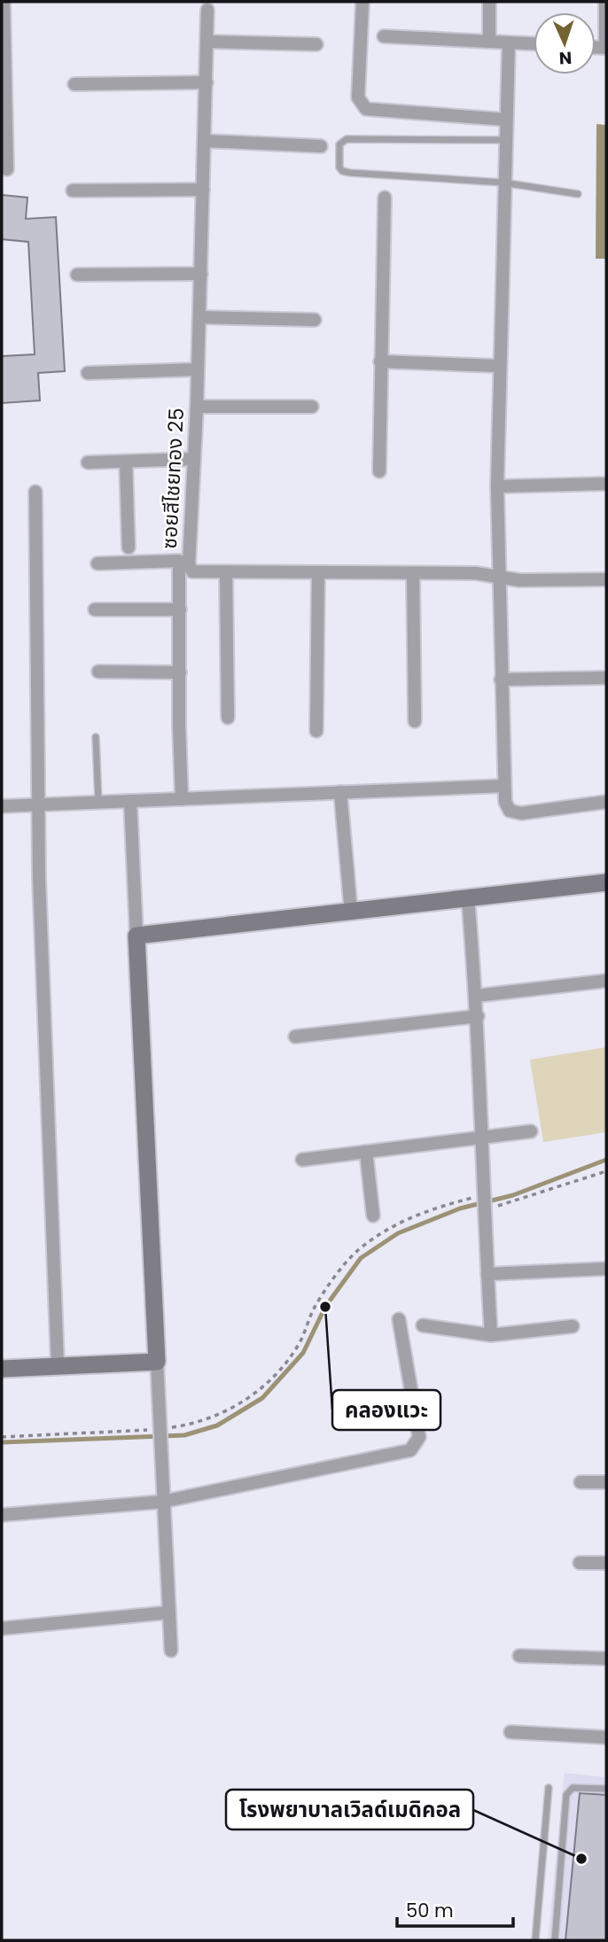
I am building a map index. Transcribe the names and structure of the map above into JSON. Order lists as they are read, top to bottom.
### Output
{
  "streets": {
    "street": ["ซอยสีไชยทอง 25"]
  },
  "places": ["คลองแวะ", "โรงพยาบาลเวิลด์เมดิคอล"],
  "scale_bar": "50 m",
  "north": "bottom"
}
